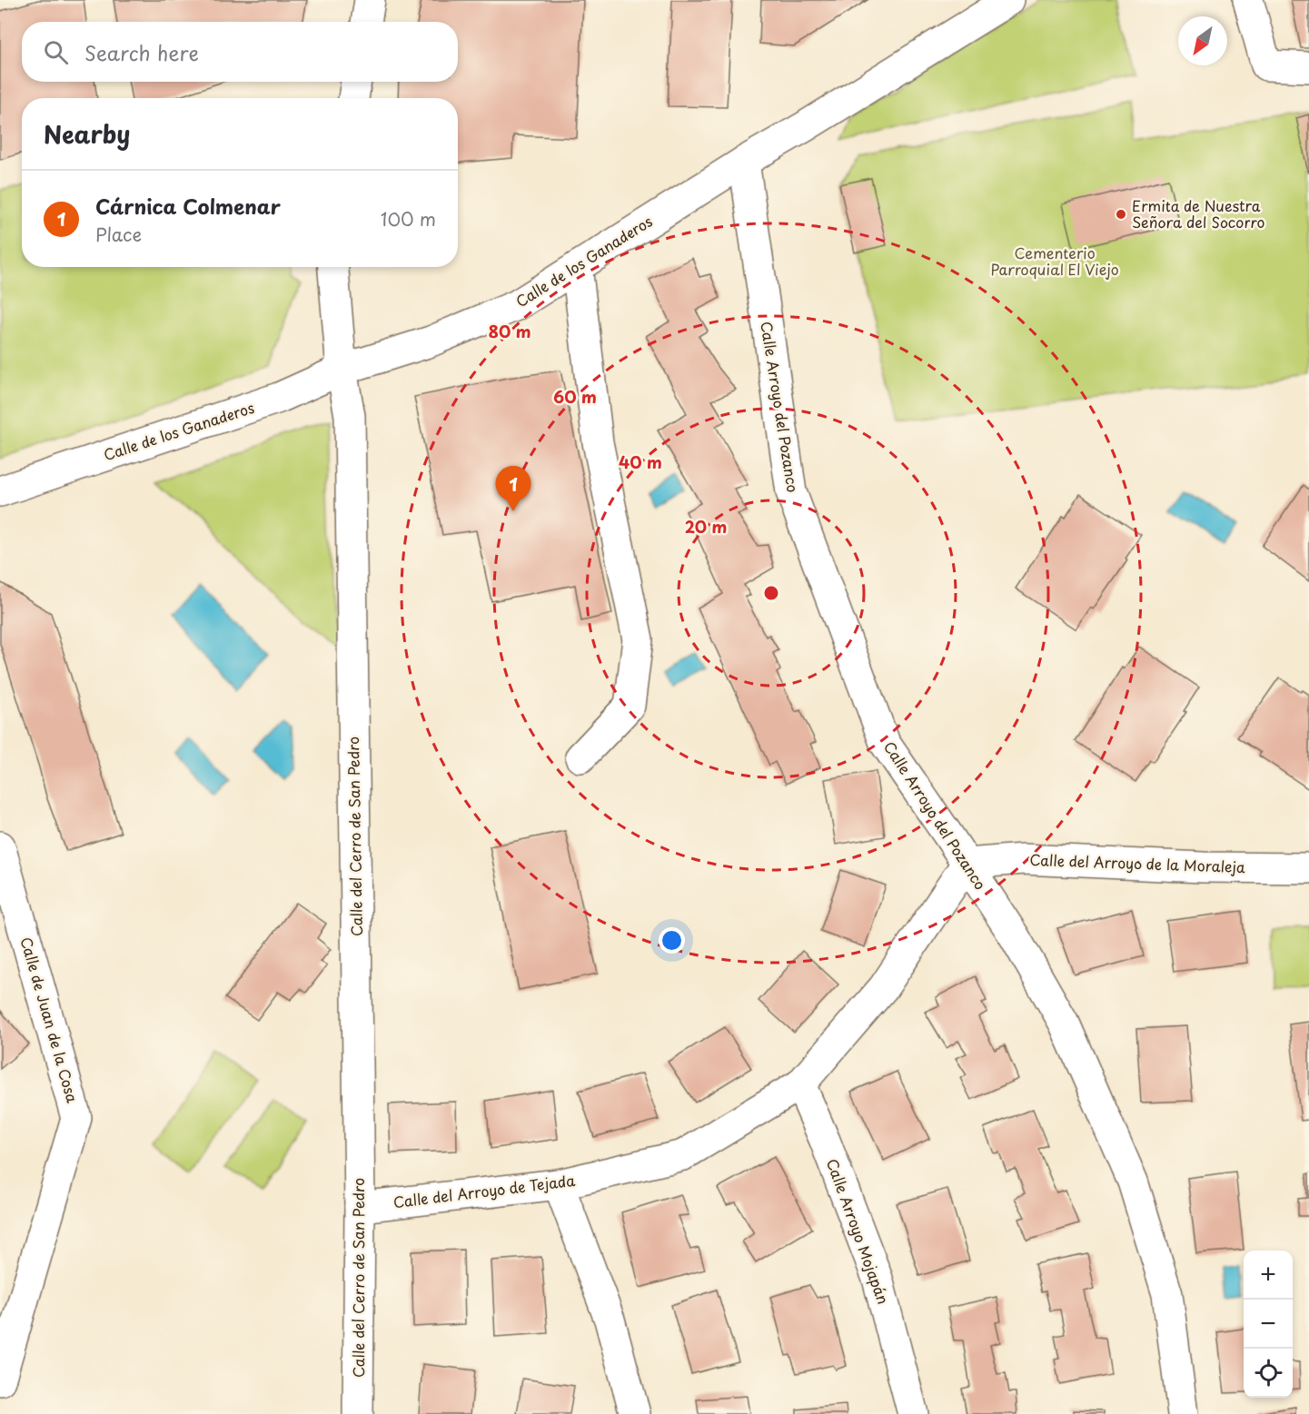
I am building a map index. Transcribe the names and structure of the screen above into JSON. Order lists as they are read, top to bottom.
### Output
{
  "streets": {
    "street": [
      "Calle de los Ganaderos",
      "Calle Arroyo del Pozanco",
      "Calle del Cerro de San Pedro",
      "Calle del Arroyo de la Moraleja",
      "Calle de Juan de la Cosa",
      "Calle del Arroyo de Tejada",
      "Calle Arroyo Mojapán"
    ]
  },
  "crossings": [
    ["Calle de los Ganaderos", "Calle Arroyo del Pozanco"],
    ["Calle de los Ganaderos", "Calle del Cerro de San Pedro"],
    ["Calle Arroyo del Pozanco", "Calle del Arroyo de la Moraleja"],
    ["Calle Arroyo del Pozanco", "Calle del Arroyo de Tejada"],
    ["Calle del Cerro de San Pedro", "Calle del Arroyo de Tejada"],
    ["Calle del Arroyo de la Moraleja", "Calle del Arroyo de Tejada"],
    ["Calle del Arroyo de Tejada", "Calle Arroyo Mojapán"]
  ],
  "parks": ["Cementerio Parroquial El Viejo"],
  "places": ["Ermita de Nuestra Señora del Socorro"],
  "north": "bottom left",
  "page": {
    "search": "Search here",
    "heading": "Nearby",
    "list": [
      {
        "mark": "1",
        "name": "Cárnica Colmenar",
        "note": "Place",
        "value": "100 m"
      }
    ],
    "pins": "1",
    "map_buttons": ["+", "−"]
  },
  "rings": [
    "80 m",
    "60 m",
    "40 m",
    "20 m"
  ]
}
